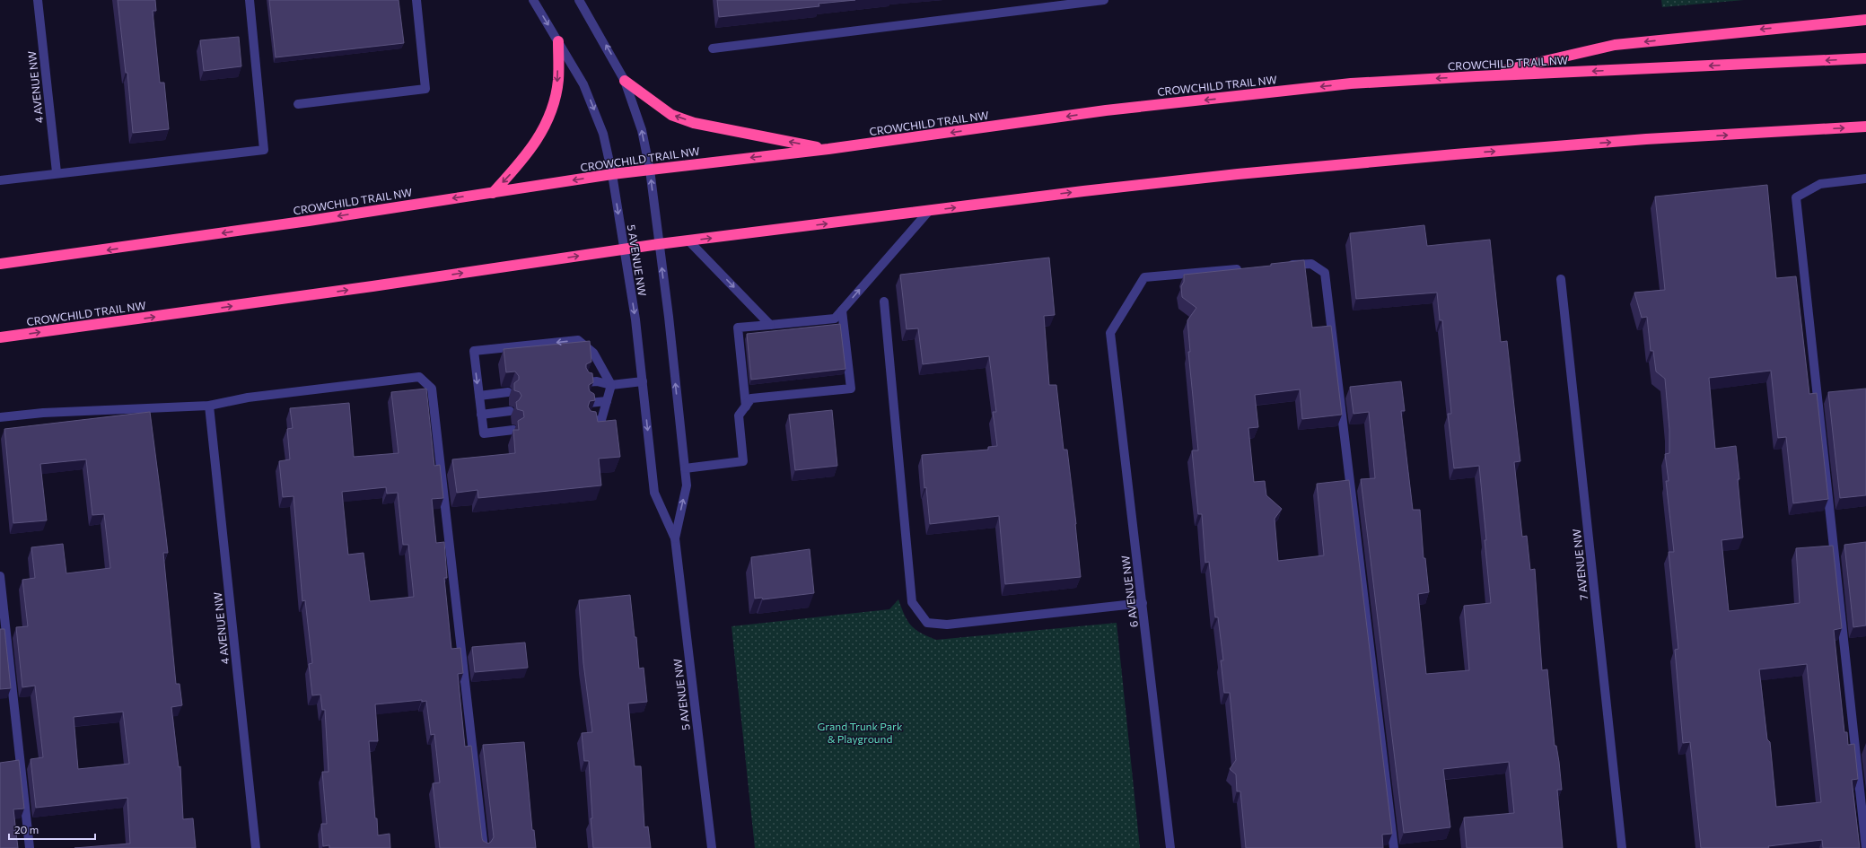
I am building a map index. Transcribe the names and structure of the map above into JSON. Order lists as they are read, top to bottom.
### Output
{
  "streets": {
    "highway": ["CROWCHILD TRAIL NW"],
    "street": [
      "4 AVENUE NW",
      "5 AVENUE NW",
      "7 AVENUE NW",
      "6 AVENUE NW"
    ]
  },
  "crossings": [
    ["CROWCHILD TRAIL NW", "5 AVENUE NW"]
  ],
  "parks": ["Grand Trunk Park & Playground"],
  "scale_bar": "20 m"
}
